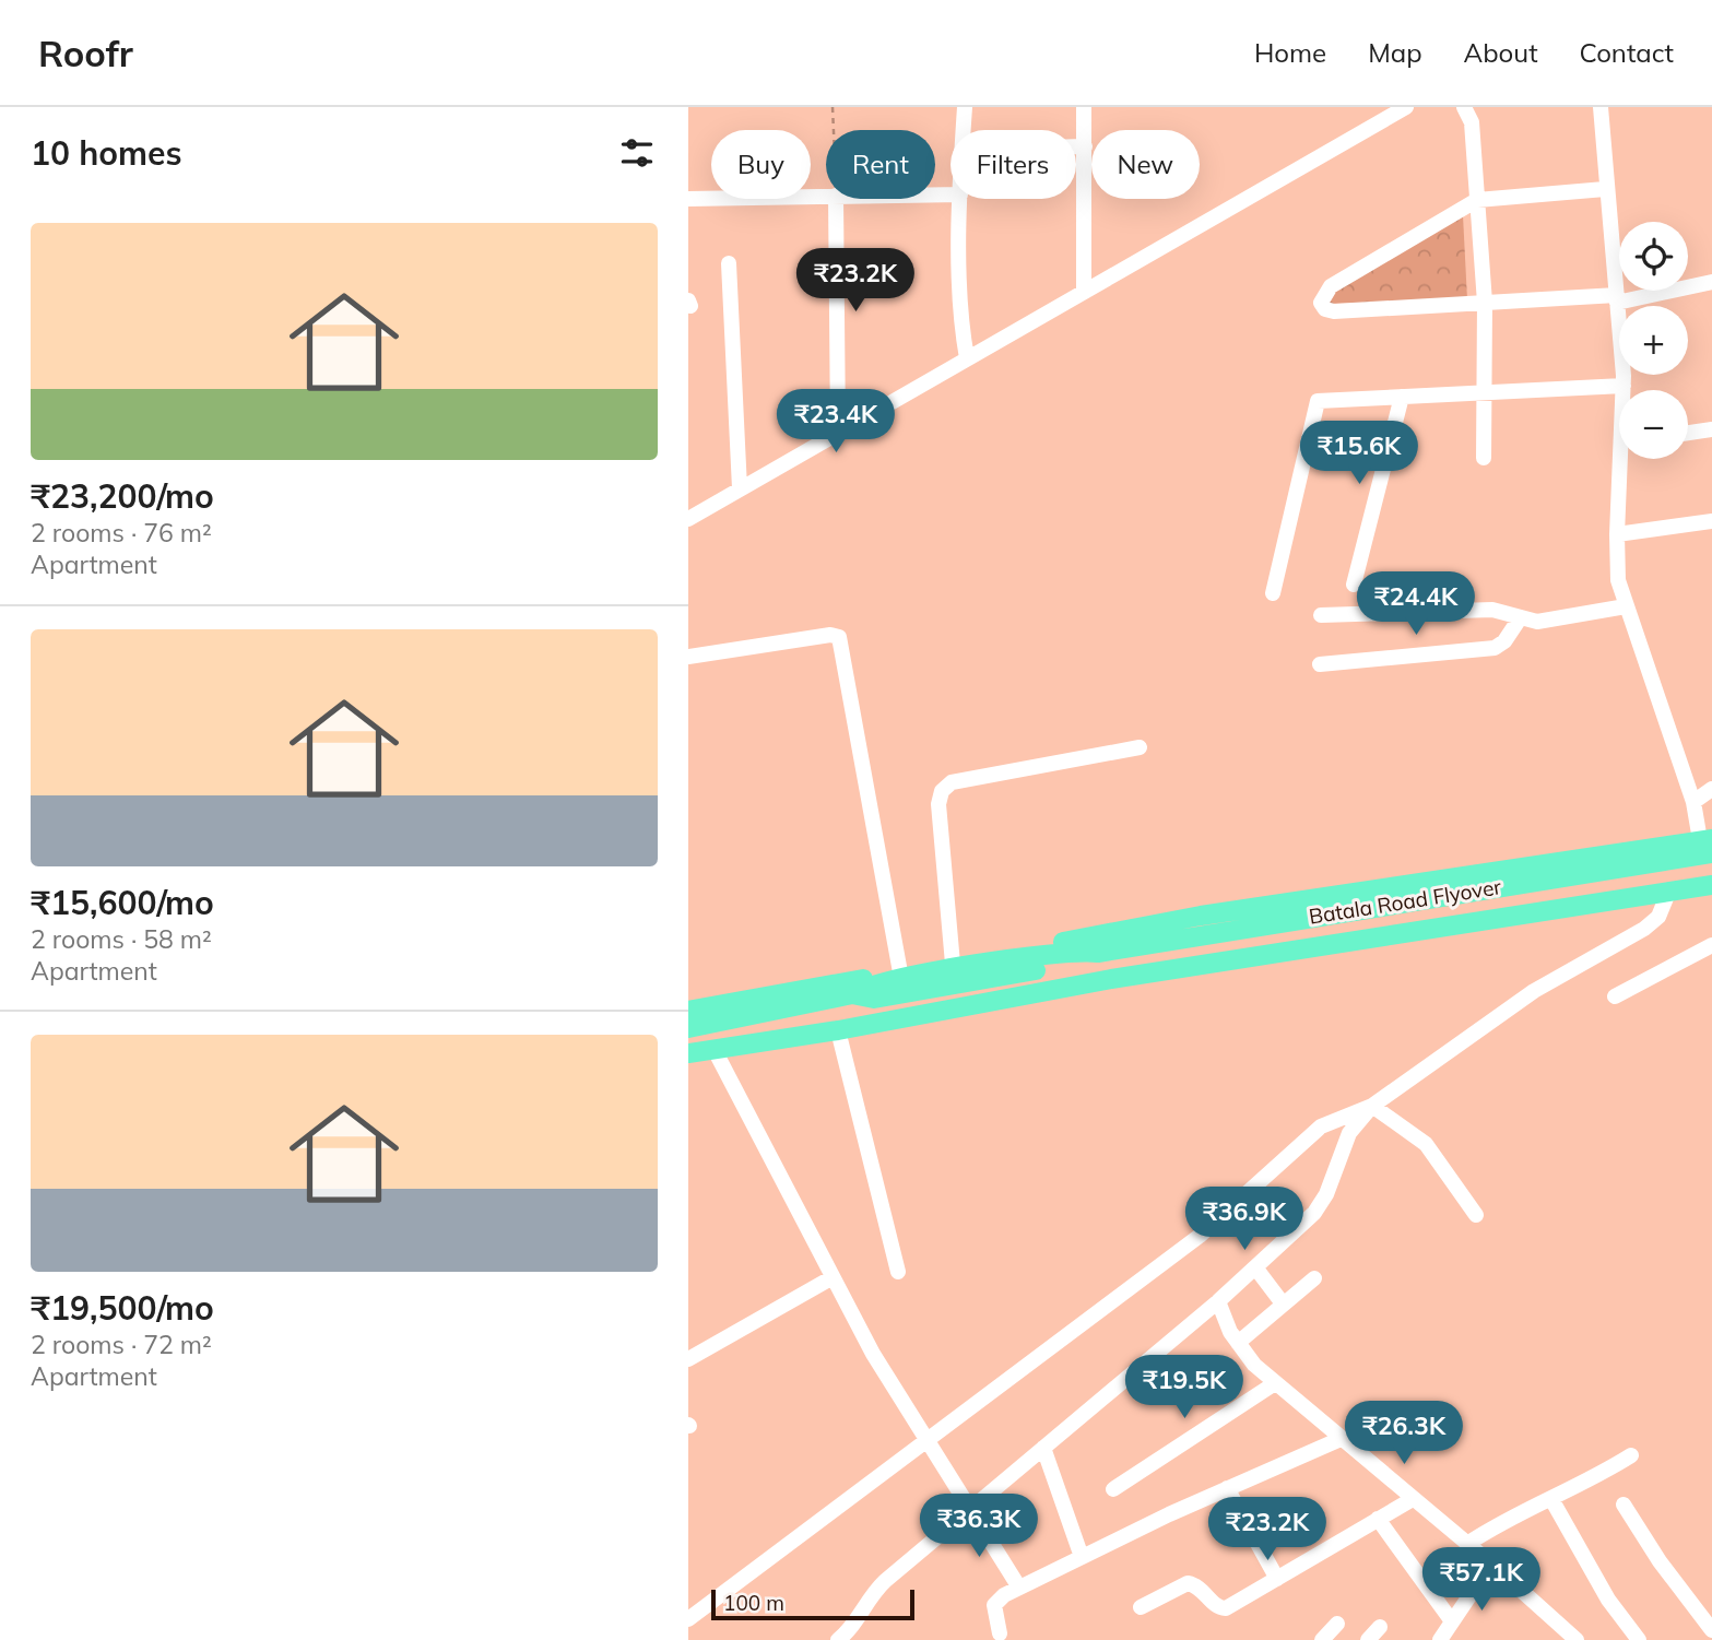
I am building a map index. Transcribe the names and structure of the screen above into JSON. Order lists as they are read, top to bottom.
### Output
{
  "streets": {
    "main road": ["Batala Road Flyover"]
  },
  "scale_bar": "100 m",
  "page": {
    "header": "Roofr",
    "nav": [
      "Home",
      "Map",
      "About",
      "Contact"
    ],
    "heading": "10 homes",
    "chip": [
      "Buy",
      "Rent",
      "Filters",
      "New"
    ],
    "list": [
      {
        "name": "₹23,200/mo",
        "note": "2 rooms · 76 m² · Apartment"
      },
      {
        "name": "₹15,600/mo",
        "note": "2 rooms · 58 m² · Apartment"
      },
      {
        "name": "₹19,500/mo",
        "note": "2 rooms · 72 m² · Apartment"
      }
    ],
    "map_buttons": ["+", "−"],
    "price": [
      "₹23.2K",
      "₹23.4K",
      "₹15.6K",
      "₹24.4K",
      "₹36.9K",
      "₹19.5K",
      "₹26.3K",
      "₹36.3K",
      "₹23.2K",
      "₹57.1K"
    ],
    "scale": "100 m"
  }
}
